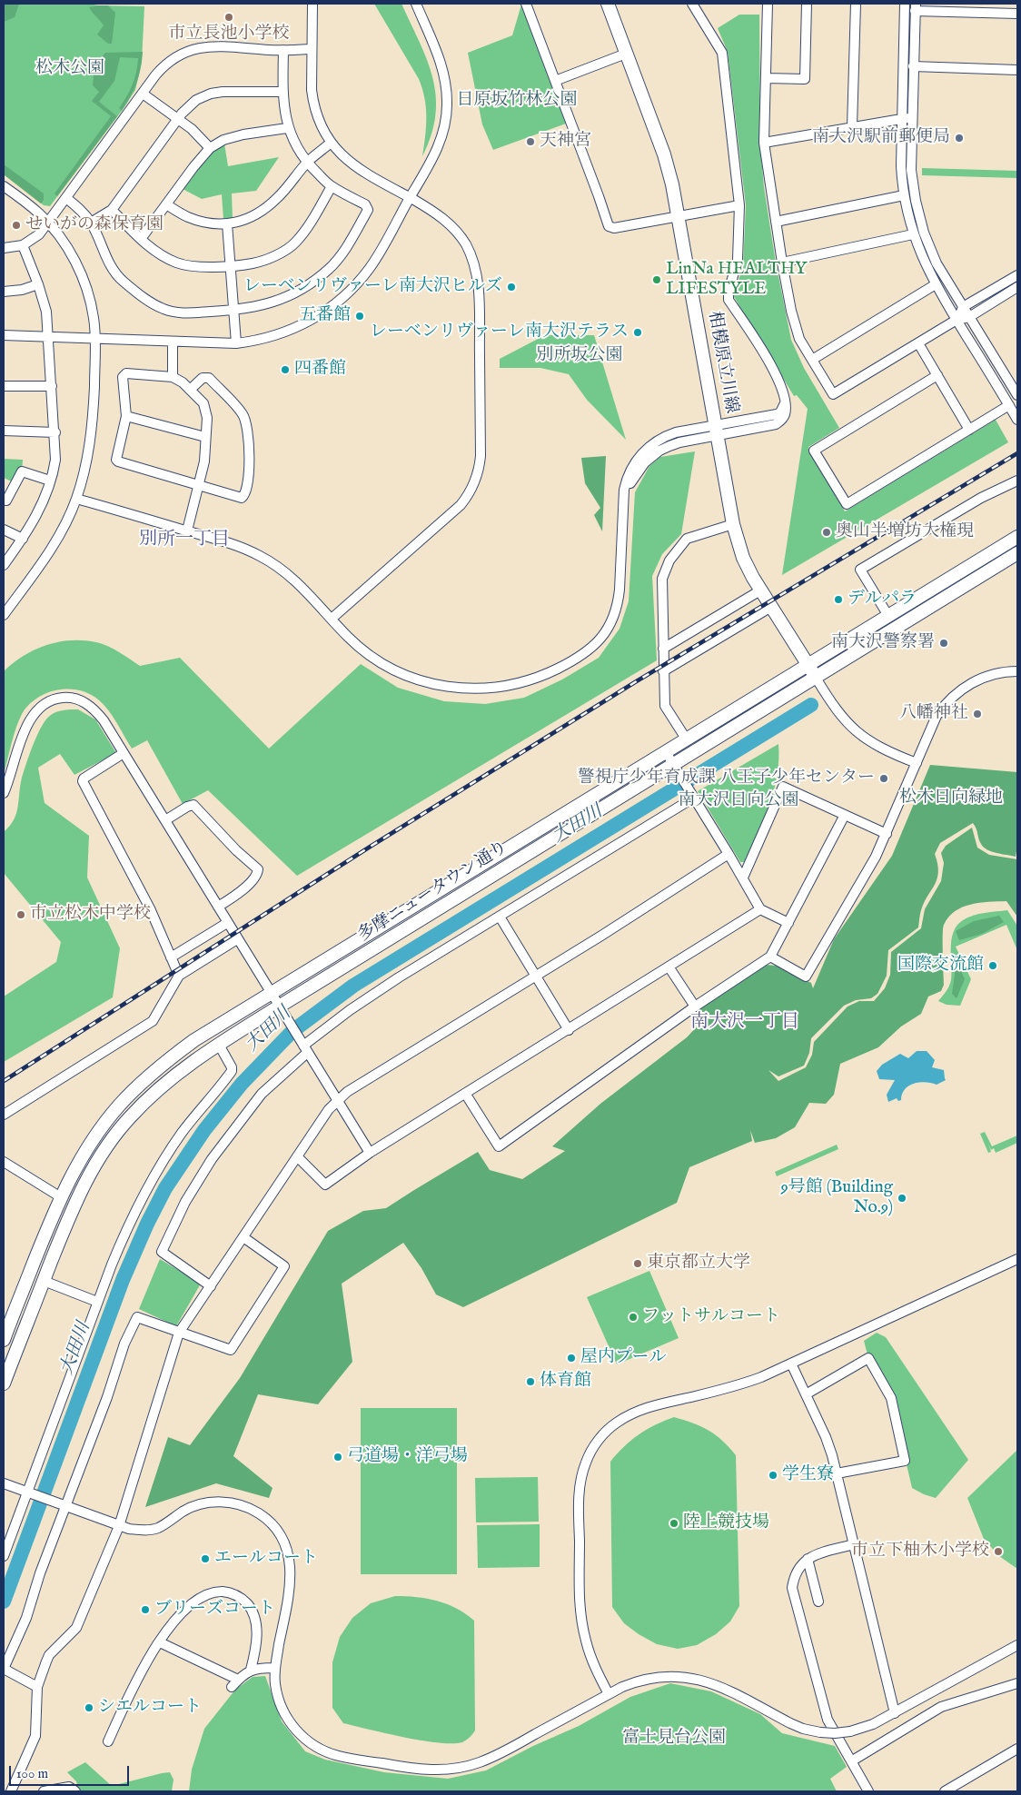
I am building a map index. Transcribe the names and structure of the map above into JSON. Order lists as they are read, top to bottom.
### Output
{
  "streets": {
    "main road": ["相模原立川線", "多摩ニュータウン通り"]
  },
  "crossings": [
    ["相模原立川線", "多摩ニュータウン通り"]
  ],
  "districts": ["別所一丁目", "南大沢一丁目"],
  "water": ["大田川"],
  "parks": [
    "松木公園",
    "日原坂竹林公園",
    "別所坂公園",
    "松木日向緑地",
    "南大沢日向公園",
    "富士見台公園"
  ],
  "places": [
    "市立長池小学校",
    "南大沢駅前郵便局",
    "天神宮",
    "せいがの森保育園",
    "LinNa HEALTHY LIFESTYLE",
    "レーベンリヴァーレ南大沢ヒルズ",
    "五番館",
    "レーベンリヴァーレ南大沢テラス",
    "四番館",
    "奥山半増坊大権現",
    "デルパラ",
    "南大沢警察署",
    "八幡神社",
    "警視庁少年育成課 八王子少年センター",
    "市立松木中学校",
    "国際交流館",
    "9号館 (Building No.9)",
    "東京都立大学",
    "フットサルコート",
    "屋内プール",
    "体育館",
    "弓道場・洋弓場",
    "学生寮",
    "陸上競技場",
    "市立下柚木小学校",
    "エールコート",
    "ブリーズコート",
    "シエルコート"
  ],
  "scale_bar": "100 m"
}
